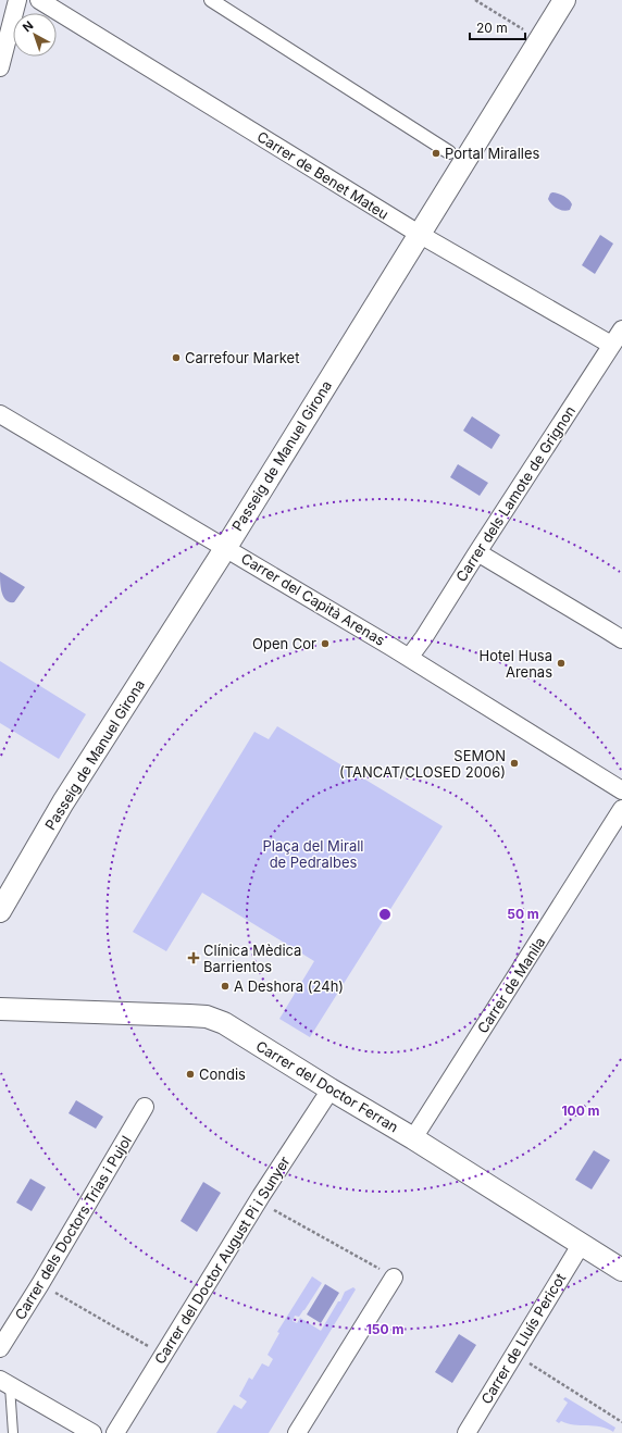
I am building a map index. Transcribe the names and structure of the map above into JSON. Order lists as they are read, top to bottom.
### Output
{
  "streets": {
    "street": [
      "Carrer de Benet Mateu",
      "Passeig de Manuel Girona",
      "Carrer dels Lamote de Grignon",
      "Carrer del Capità Arenas",
      "Carrer de Manila",
      "Carrer del Doctor Ferran",
      "Carrer dels Doctors Trias i Pujol",
      "Carrer del Doctor August Pi i Sunyer",
      "Carrer de Lluís Pericot"
    ]
  },
  "crossings": [
    ["Carrer de Benet Mateu", "Passeig de Manuel Girona"],
    ["Carrer de Benet Mateu", "Carrer dels Lamote de Grignon"],
    ["Passeig de Manuel Girona", "Carrer del Capità Arenas"],
    ["Carrer dels Lamote de Grignon", "Carrer del Capità Arenas"],
    ["Carrer de Manila", "Carrer del Doctor Ferran"],
    ["Carrer del Doctor Ferran", "Carrer del Doctor August Pi i Sunyer"],
    ["Carrer del Doctor Ferran", "Carrer de Lluís Pericot"]
  ],
  "parks": ["Plaça del Mirall de Pedralbes"],
  "places": {
    "other": [
      "Portal Miralles",
      "Carrefour Market",
      "Open Cor",
      "Hotel Husa Arenas",
      "SEMON (TANCAT/CLOSED 2006)",
      "A Deshora (24h)",
      "Condis"
    ],
    "health": ["Clínica Mèdica Barrientos"]
  },
  "scale_bar": "20 m",
  "north": "top left",
  "rings": ["50 m", "100 m", "150 m"]
}
